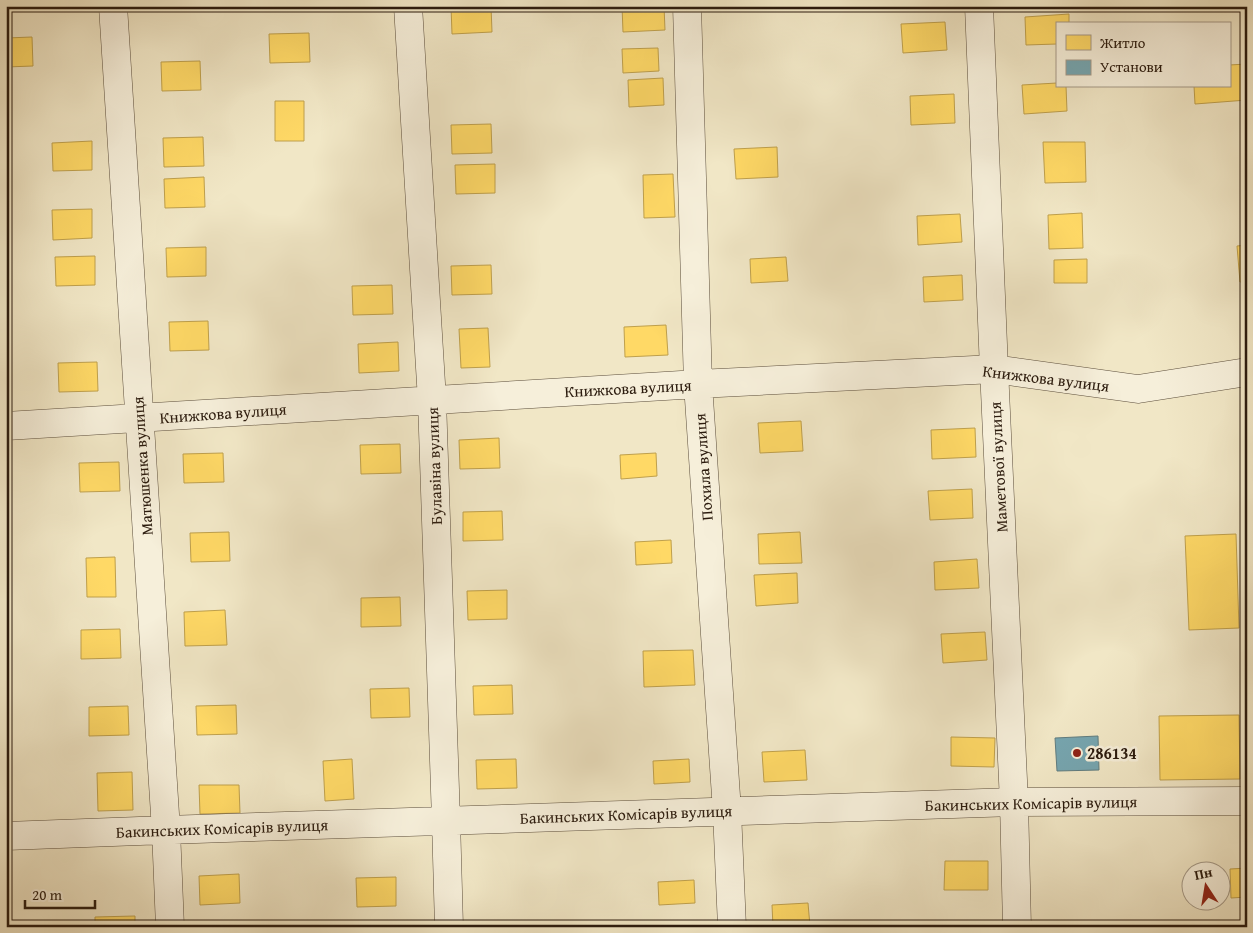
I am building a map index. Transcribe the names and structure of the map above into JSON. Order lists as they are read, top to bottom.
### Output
{
  "streets": {
    "street": [
      "Книжкова вулиця",
      "Матюшенка вулиця",
      "Булавіна вулиця",
      "Похила вулиця",
      "Маметової вулиця",
      "Бакинських Комісарів вулиця"
    ]
  },
  "crossings": [
    ["Книжкова вулиця", "Матюшенка вулиця"],
    ["Книжкова вулиця", "Булавіна вулиця"],
    ["Книжкова вулиця", "Похила вулиця"],
    ["Книжкова вулиця", "Маметової вулиця"],
    ["Матюшенка вулиця", "Бакинських Комісарів вулиця"],
    ["Булавіна вулиця", "Бакинських Комісарів вулиця"],
    ["Похила вулиця", "Бакинських Комісарів вулиця"],
    ["Маметової вулиця", "Бакинських Комісарів вулиця"]
  ],
  "places": ["286134"],
  "legend": ["Житло", "Установи"],
  "scale_bar": "20 m",
  "north": "top"
}
